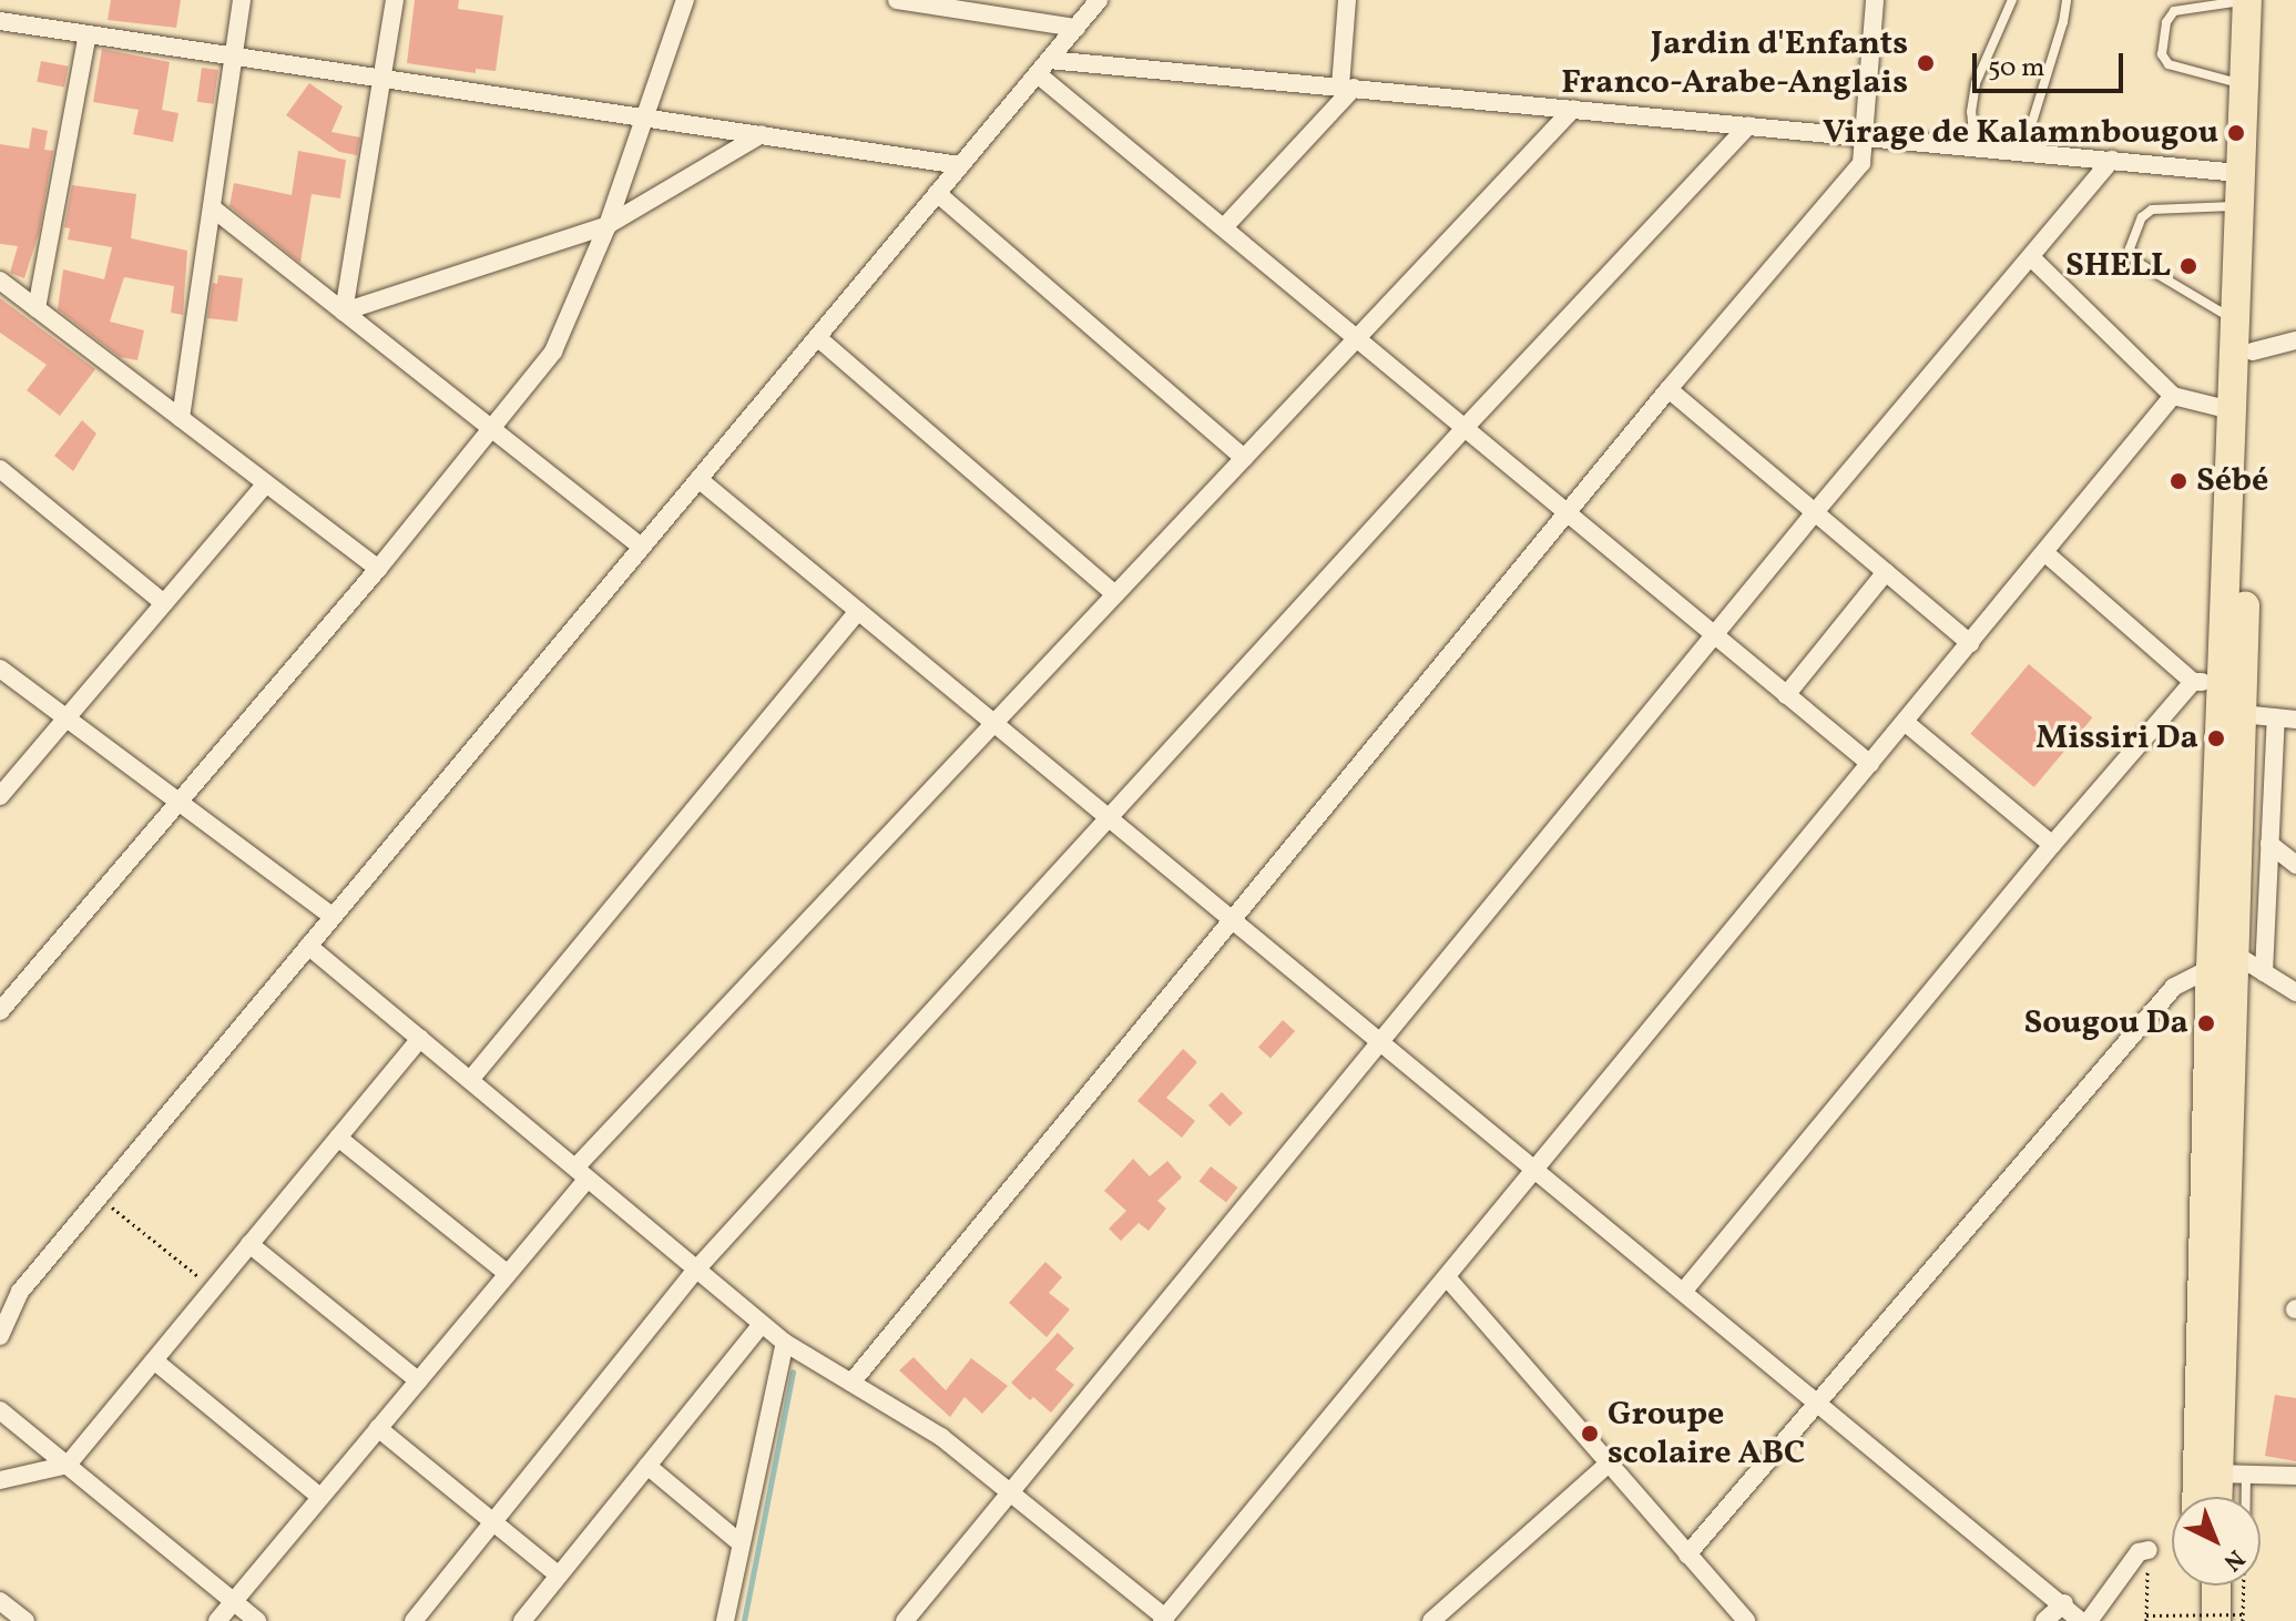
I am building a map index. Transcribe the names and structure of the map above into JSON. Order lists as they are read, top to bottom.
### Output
{
  "places": [
    "Jardin d'Enfants Franco-Arabe-Anglais",
    "Virage de Kalamnbougou",
    "SHELL",
    "Sébé",
    "Missiri Da",
    "Sougou Da",
    "Groupe scolaire ABC"
  ],
  "scale_bar": "50 m",
  "north": "bottom right"
}
